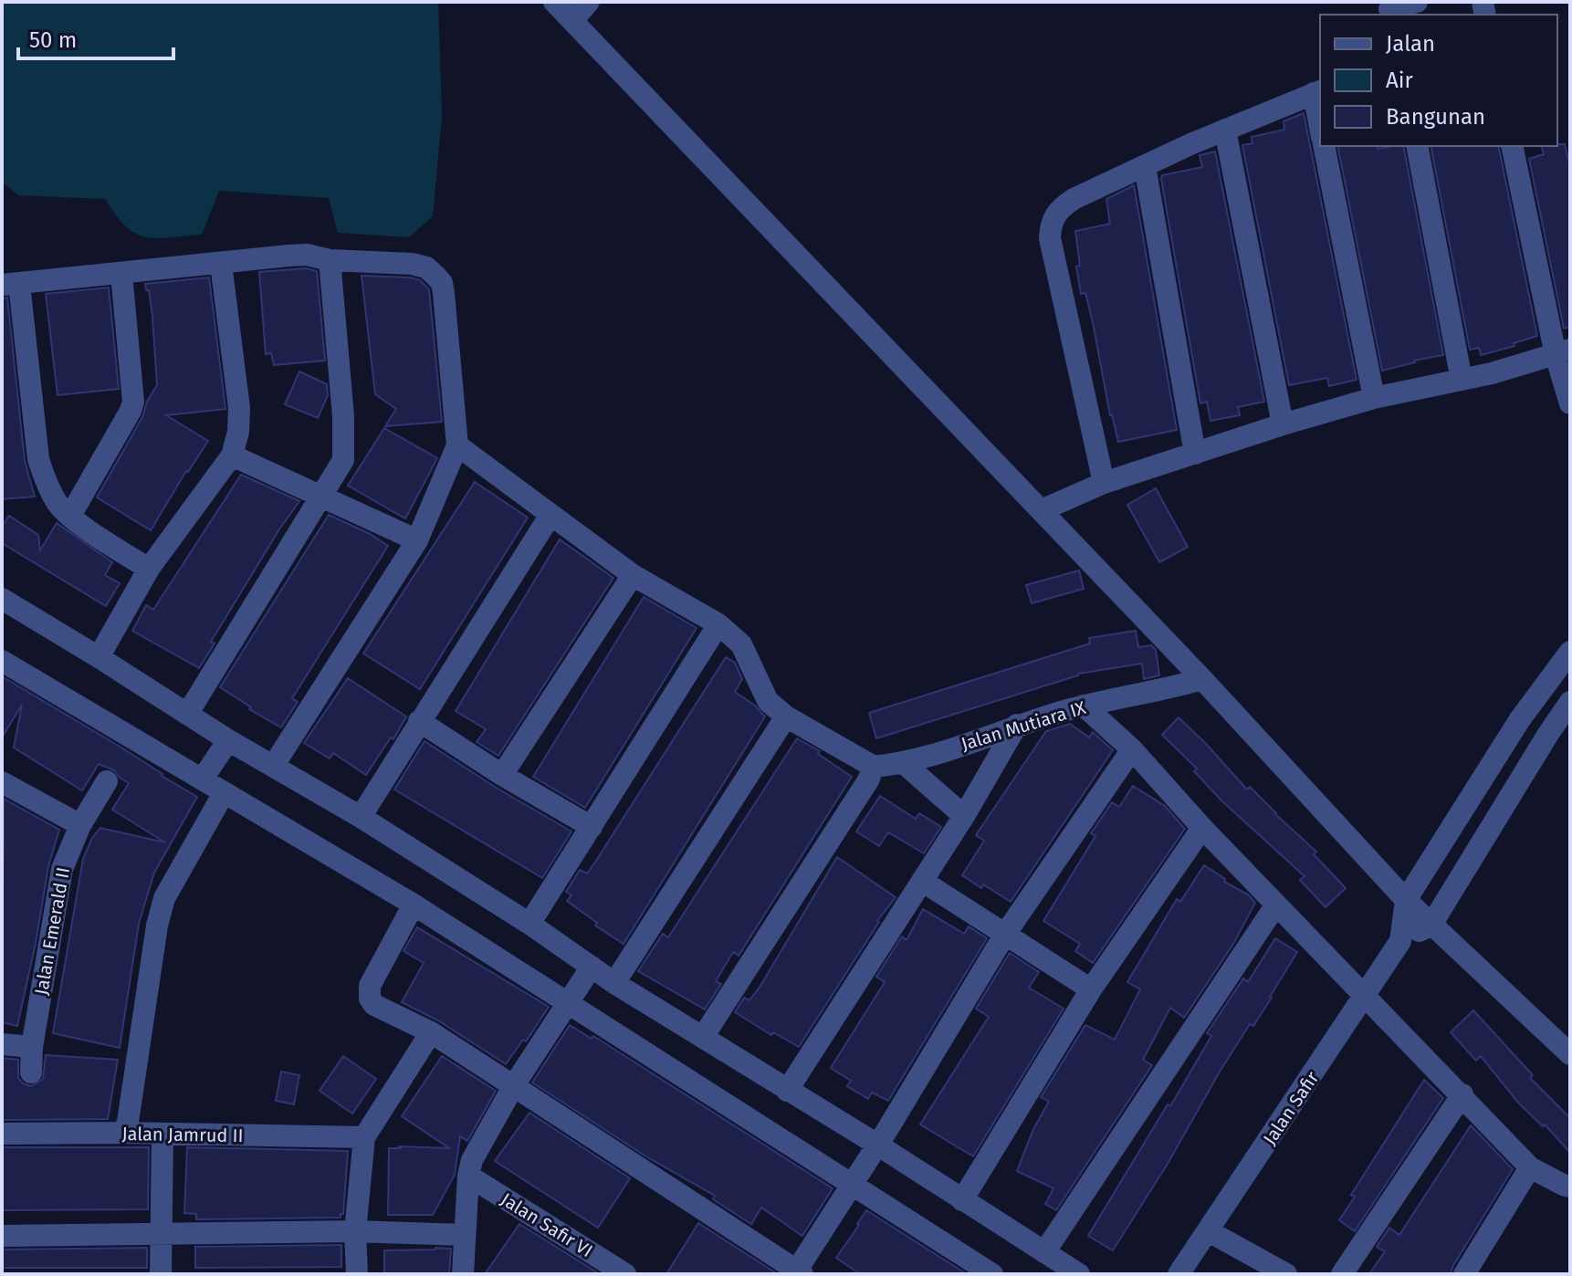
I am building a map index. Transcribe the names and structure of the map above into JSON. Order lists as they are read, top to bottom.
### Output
{
  "streets": {
    "street": [
      "Jalan Mutiara IX",
      "Jalan Emerald II",
      "Jalan Safir",
      "Jalan Jamrud II",
      "Jalan Safir VI"
    ]
  },
  "legend": ["Jalan", "Air", "Bangunan"],
  "scale_bar": "50 m"
}
